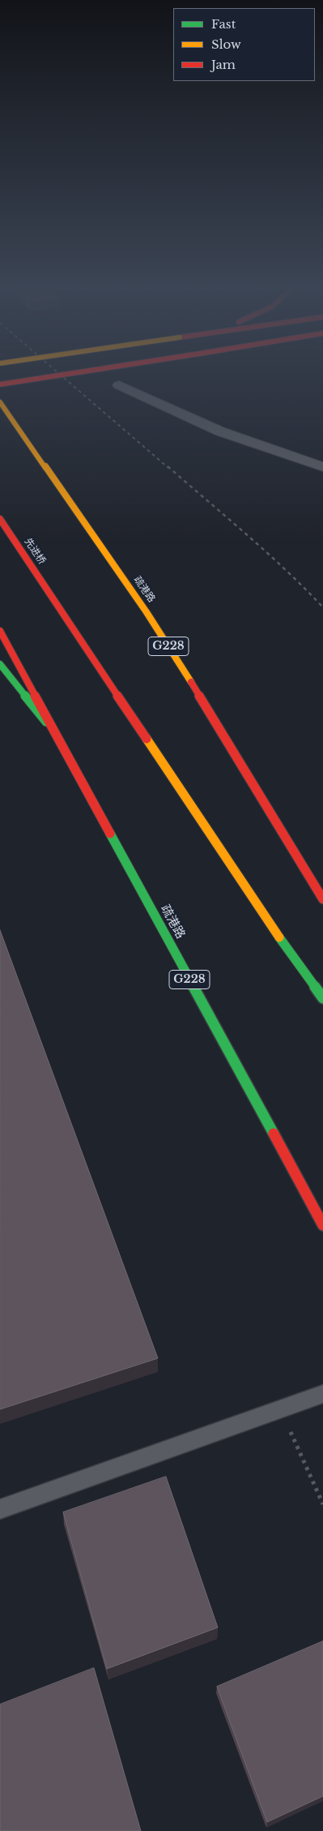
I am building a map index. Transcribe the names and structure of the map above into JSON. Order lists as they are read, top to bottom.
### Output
{
  "streets": {
    "main road": ["先进桥", "疏港路", "G228"]
  },
  "legend": ["Fast", "Slow", "Jam"]
}
